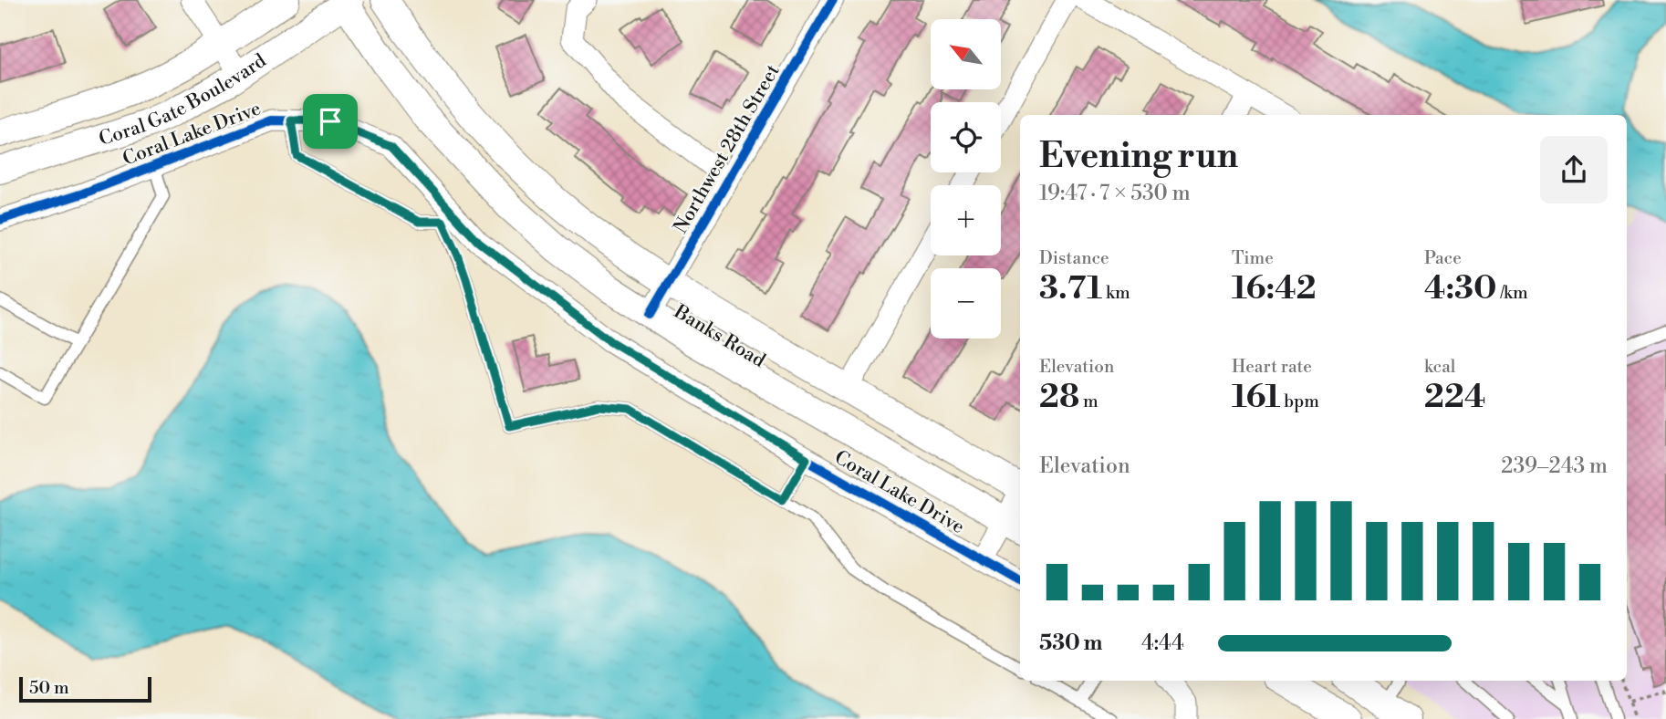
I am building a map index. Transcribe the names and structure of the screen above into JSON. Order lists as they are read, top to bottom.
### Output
{
  "streets": {
    "street": [
      "Coral Gate Boulevard",
      "Coral Lake Drive",
      "Northwest 28th Street",
      "Banks Road"
    ]
  },
  "crossings": [
    ["Coral Gate Boulevard", "Banks Road"],
    ["Northwest 28th Street", "Banks Road"]
  ],
  "scale_bar": "50 m",
  "north": "top left",
  "page": {
    "map_buttons": ["+", "−"],
    "heading": ["Evening run", "19:47 · 7 × 530 m"],
    "stats": [
      ["Distance", "3.71 km"],
      ["Time", "16:42"],
      ["Pace", "4:30 /km"],
      ["Elevation", "28 m"],
      ["Heart rate", "161 bpm"],
      ["kcal", "224"]
    ],
    "chart": ["Elevation", "239–243 m"],
    "list": [
      {
        "name": "530 m",
        "note": "4:44"
      }
    ],
    "scale": "50 m"
  }
}
